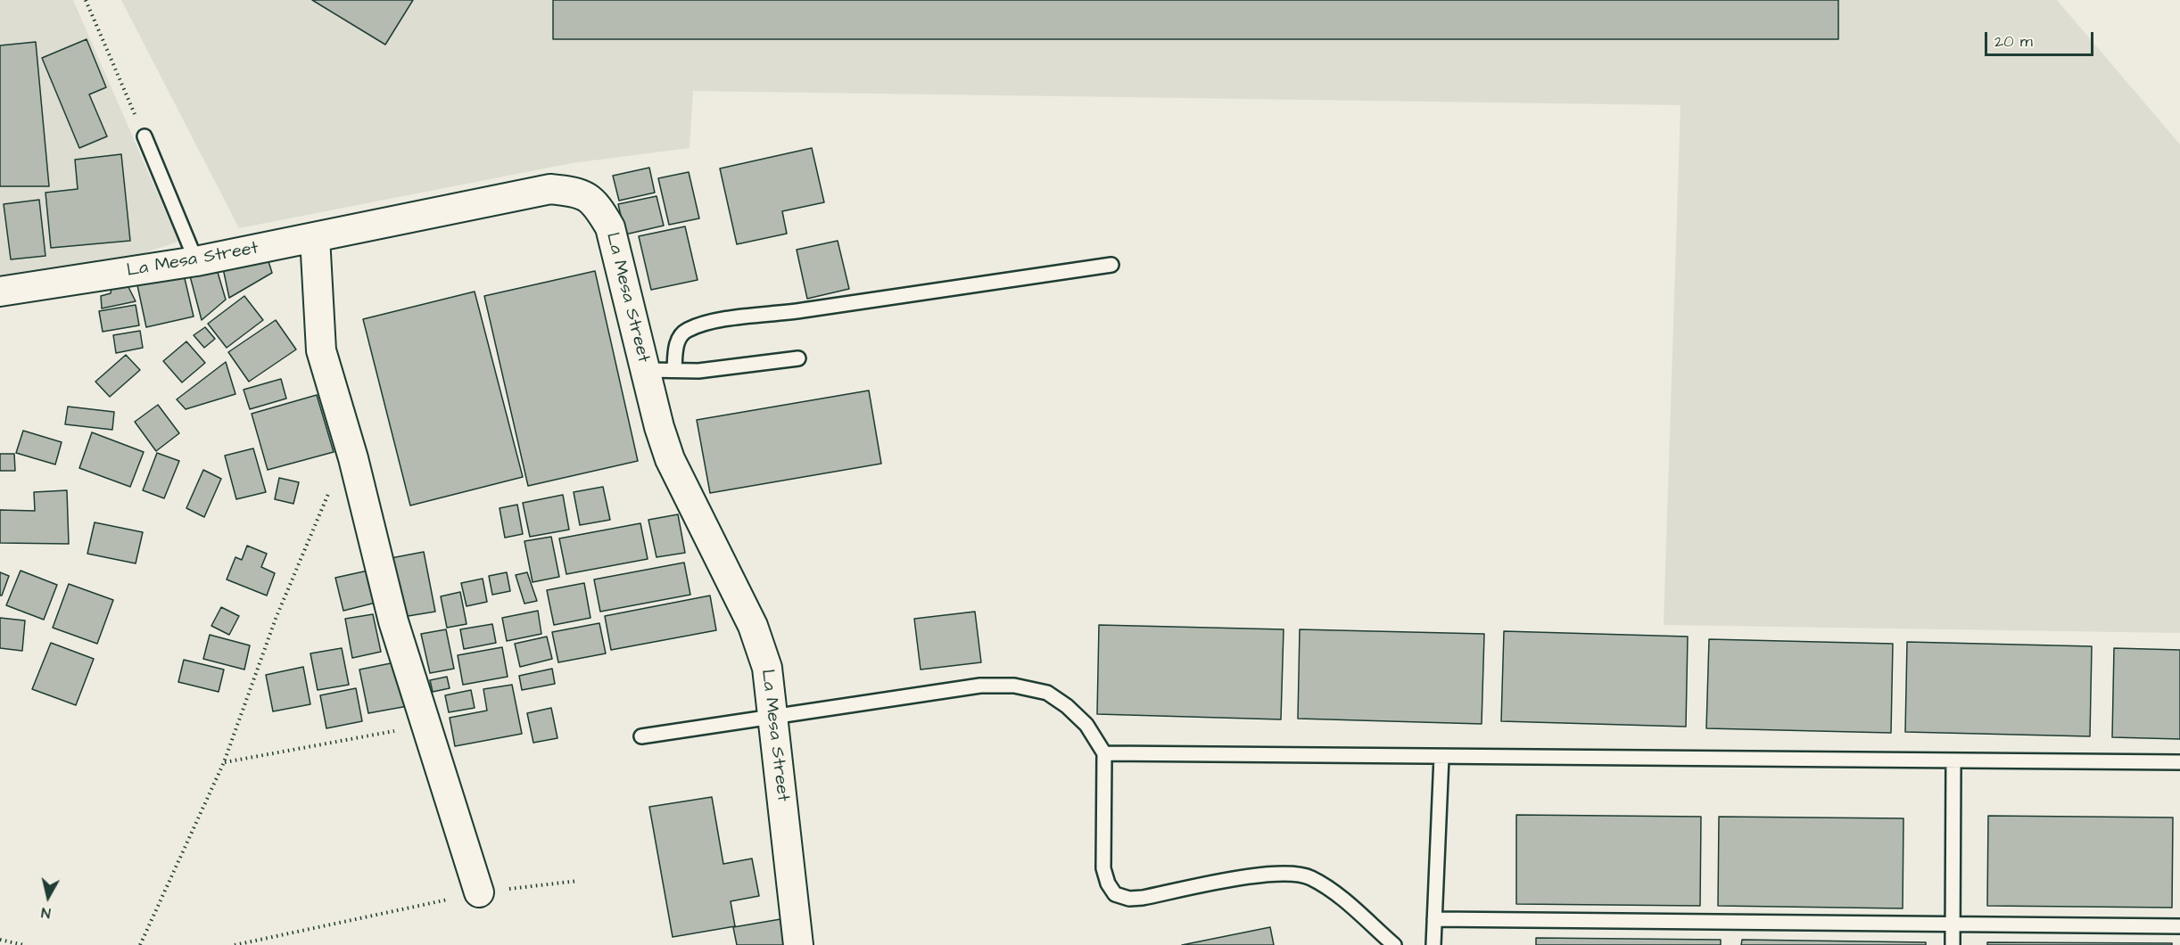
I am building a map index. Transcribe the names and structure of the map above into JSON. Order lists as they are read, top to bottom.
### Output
{
  "streets": {
    "street": ["La Mesa Street"]
  },
  "scale_bar": "20 m",
  "north": "bottom"
}
